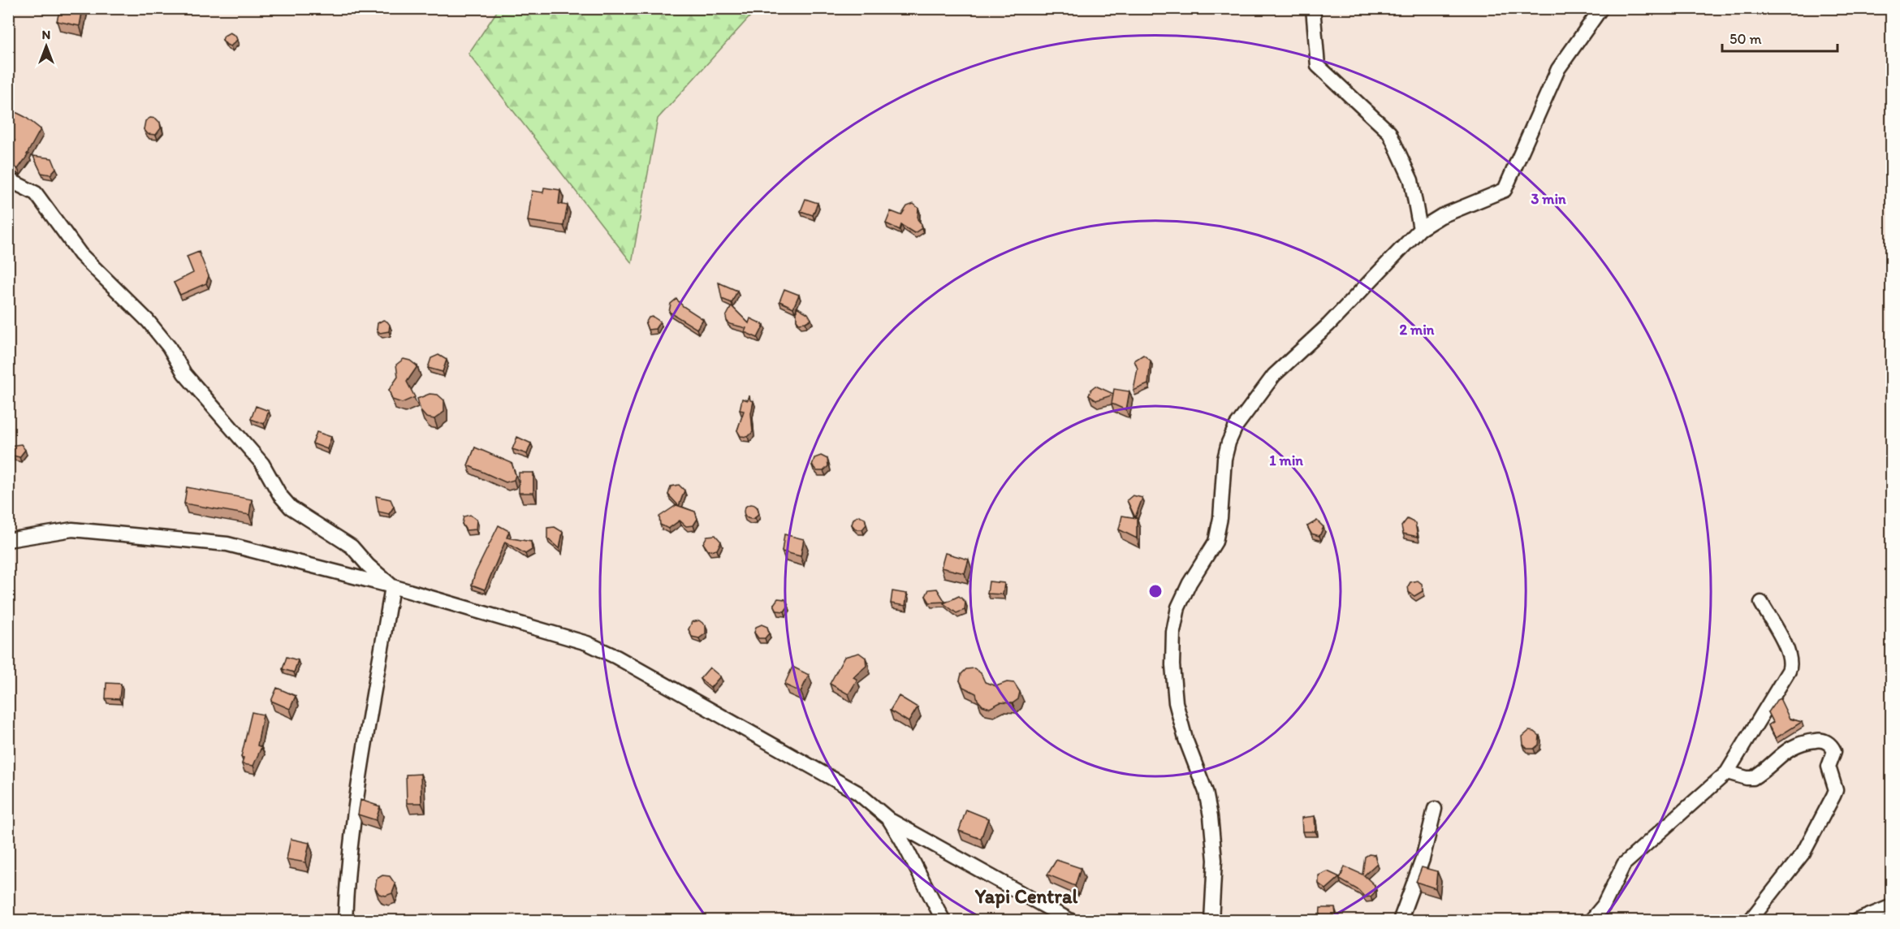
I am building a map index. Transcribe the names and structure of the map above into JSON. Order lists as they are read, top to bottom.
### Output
{
  "districts": ["Yapi Central"],
  "scale_bar": "50 m",
  "north": "top",
  "rings": ["3 min", "2 min", "1 min"]
}
